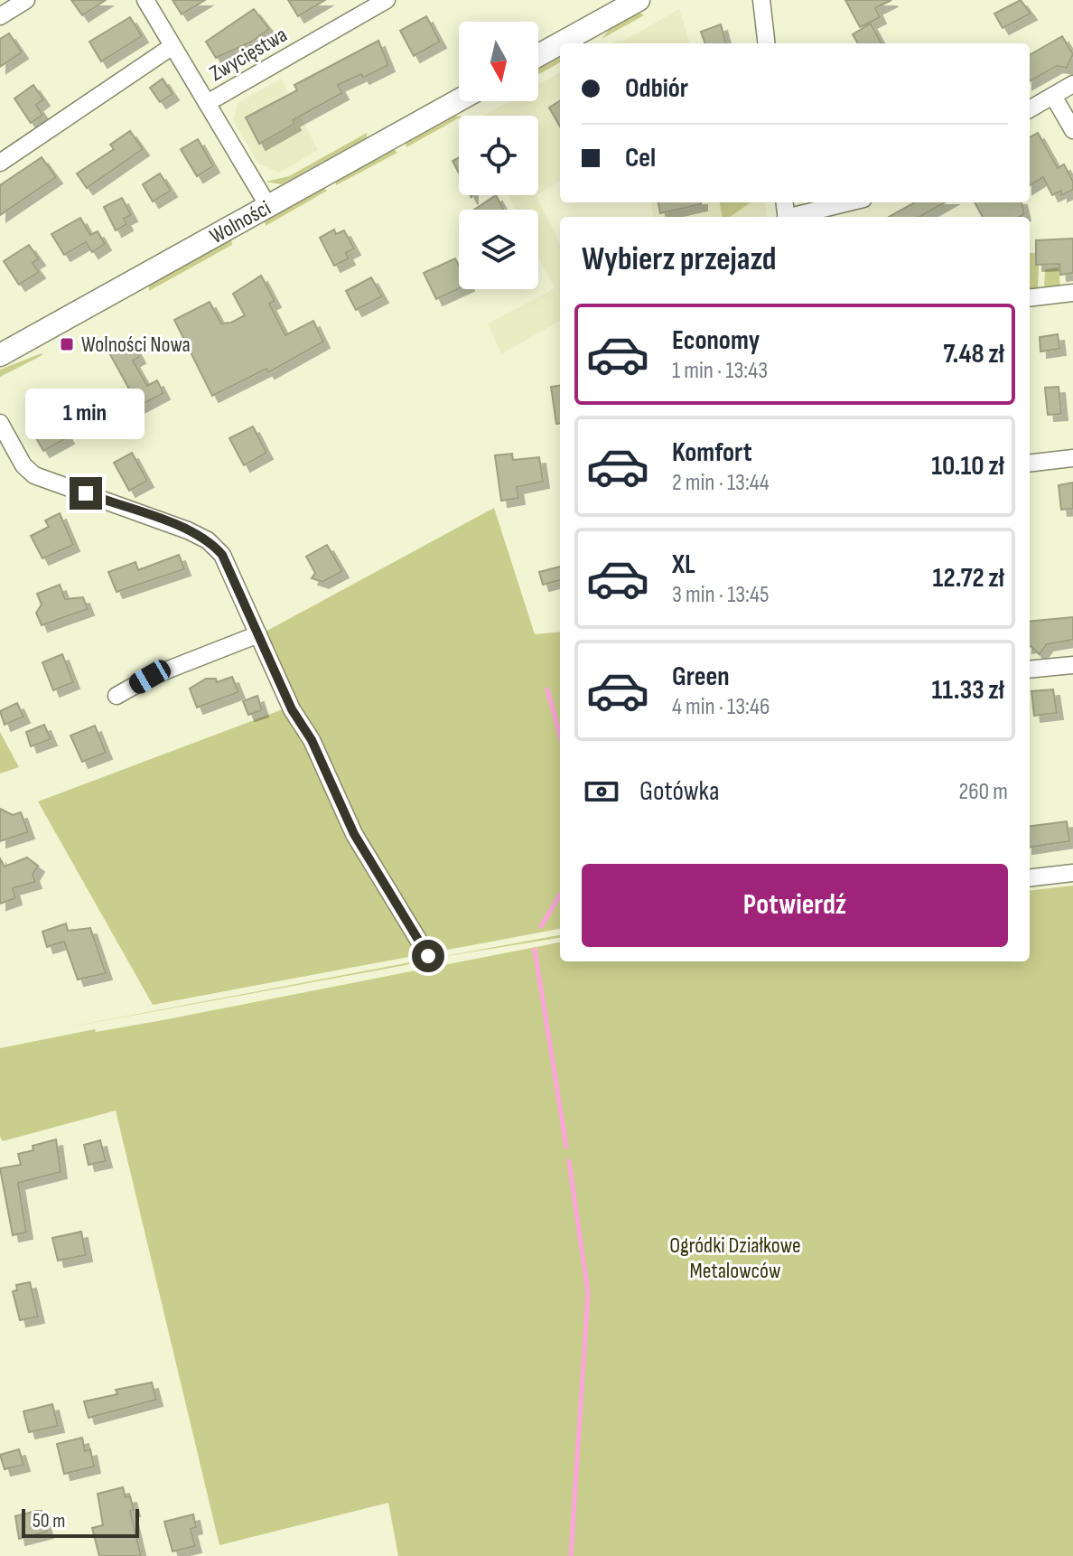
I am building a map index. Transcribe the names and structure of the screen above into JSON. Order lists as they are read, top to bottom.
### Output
{
  "streets": {
    "main road": ["Wolności"],
    "street": ["Zwycięstwa"]
  },
  "parks": ["Ogródki Działkowe Metalowców"],
  "places": {
    "transit": ["Wolności Nowa"]
  },
  "scale_bar": "50 m",
  "north": "bottom",
  "page": {
    "banner": ["Odbiór", "Cel"],
    "heading": "Wybierz przejazd",
    "list": [
      {
        "name": "Economy",
        "note": "1 min · 13:43",
        "value": "7.48 zł"
      },
      {
        "name": "Komfort",
        "note": "2 min · 13:44",
        "value": "10.10 zł"
      },
      {
        "name": "XL",
        "note": "3 min · 13:45",
        "value": "12.72 zł"
      },
      {
        "name": "Green",
        "note": "4 min · 13:46",
        "value": "11.33 zł"
      }
    ],
    "bubble": "1 min",
    "pay": ["Gotówka", "260 m"],
    "buttons": "Potwierdź",
    "scale": "50 m"
  }
}
